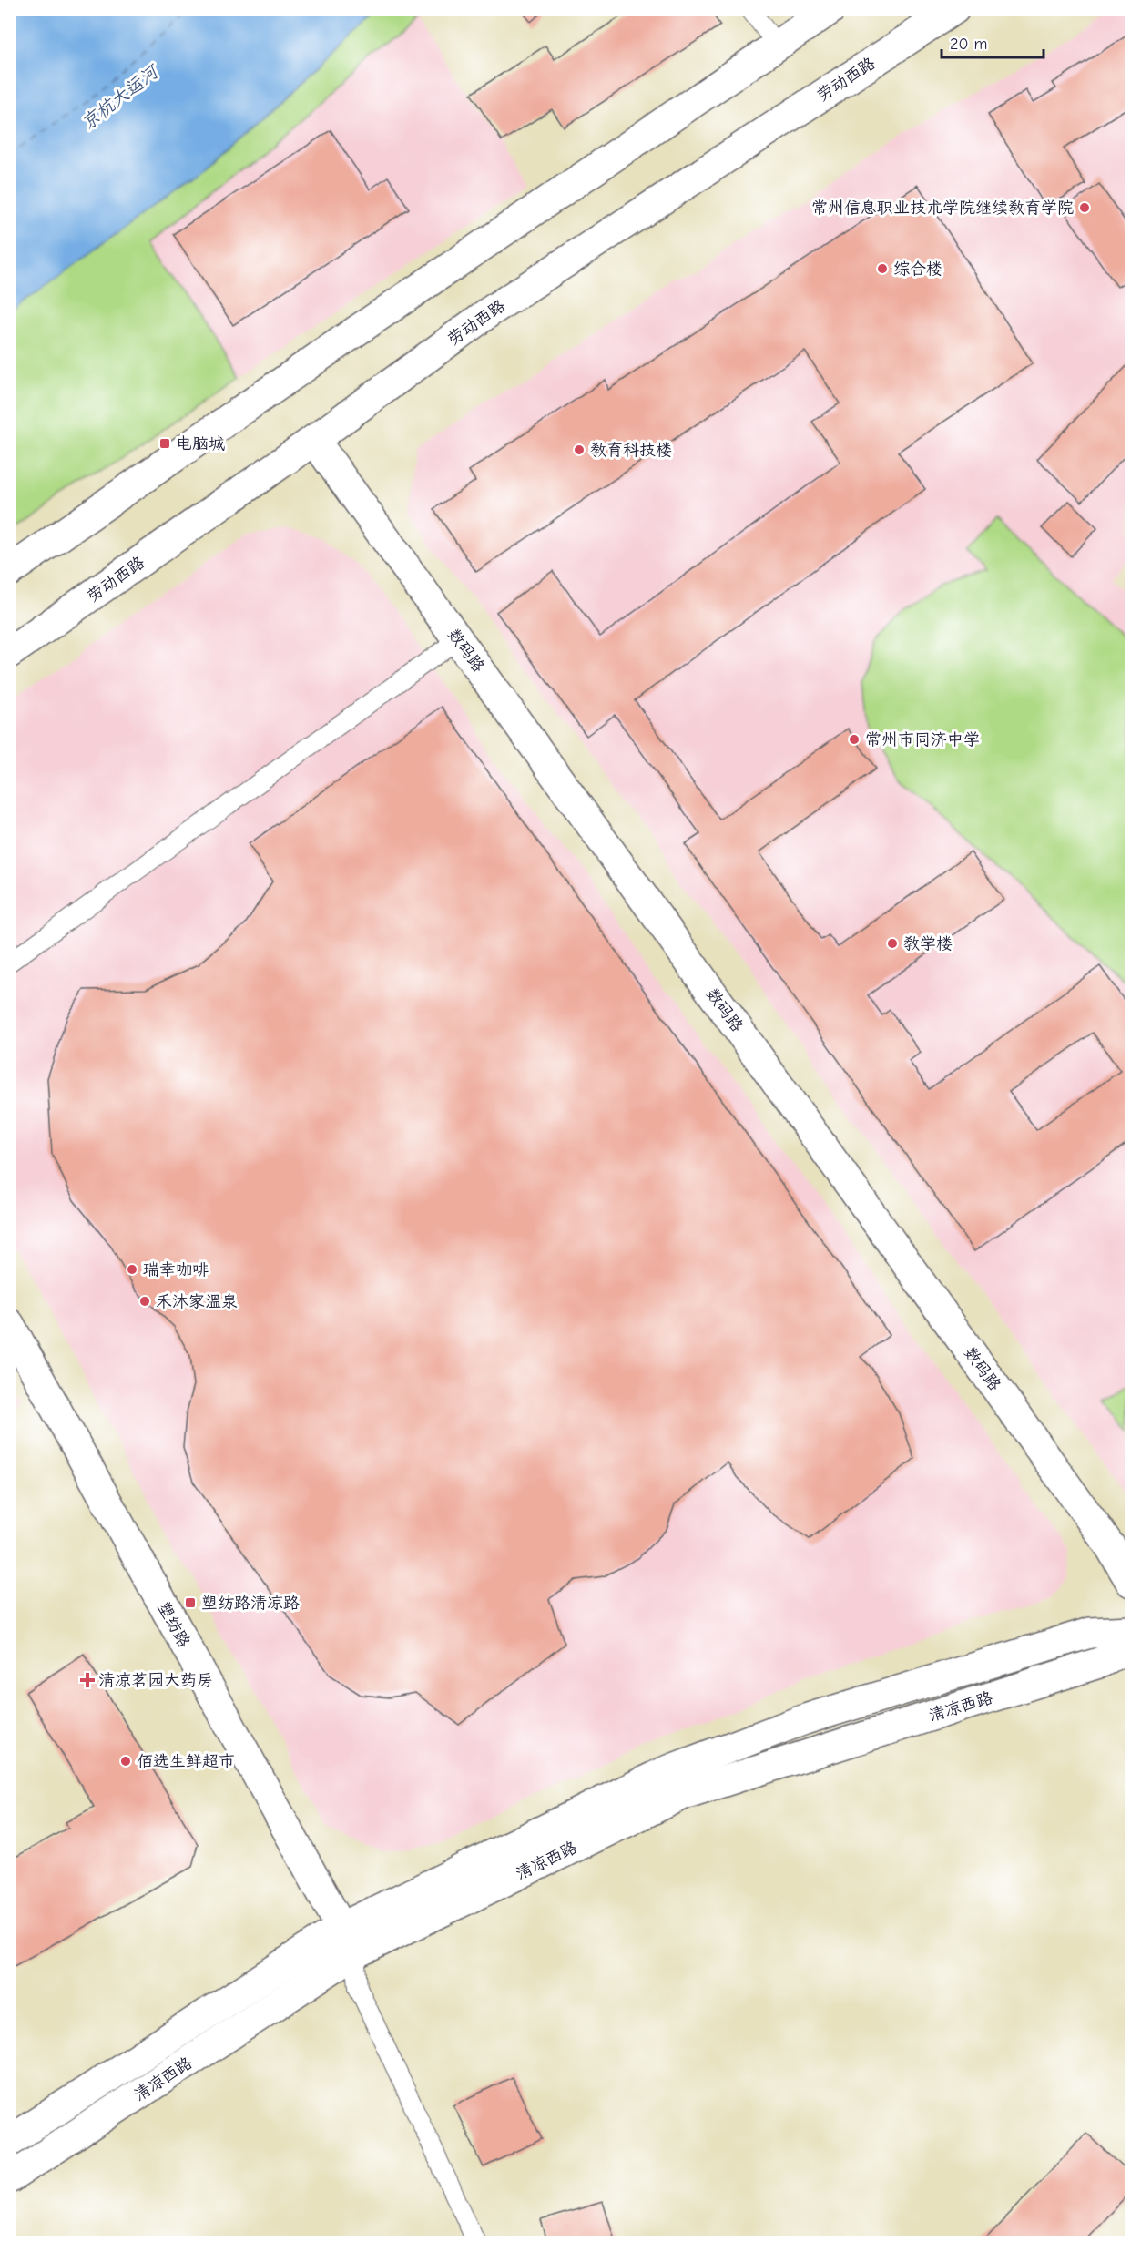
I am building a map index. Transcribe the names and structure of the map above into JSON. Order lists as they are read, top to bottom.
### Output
{
  "streets": {
    "street": [
      "劳动西路",
      "数码路",
      "塑纺路",
      "清凉西路"
    ]
  },
  "crossings": [
    ["劳动西路", "数码路"],
    ["塑纺路", "清凉西路"]
  ],
  "water": ["京杭大运河"],
  "places": {
    "other": [
      "常州信息职业技术学院继续教育学院",
      "综合楼",
      "教育科技楼",
      "常州市同济中学",
      "教学楼",
      "瑞幸咖啡",
      "禾沐家温泉",
      "佰选生鲜超市"
    ],
    "transit": ["电脑城", "塑纺路清凉路"],
    "health": ["清凉茗园大药房"]
  },
  "scale_bar": "20 m"
}
